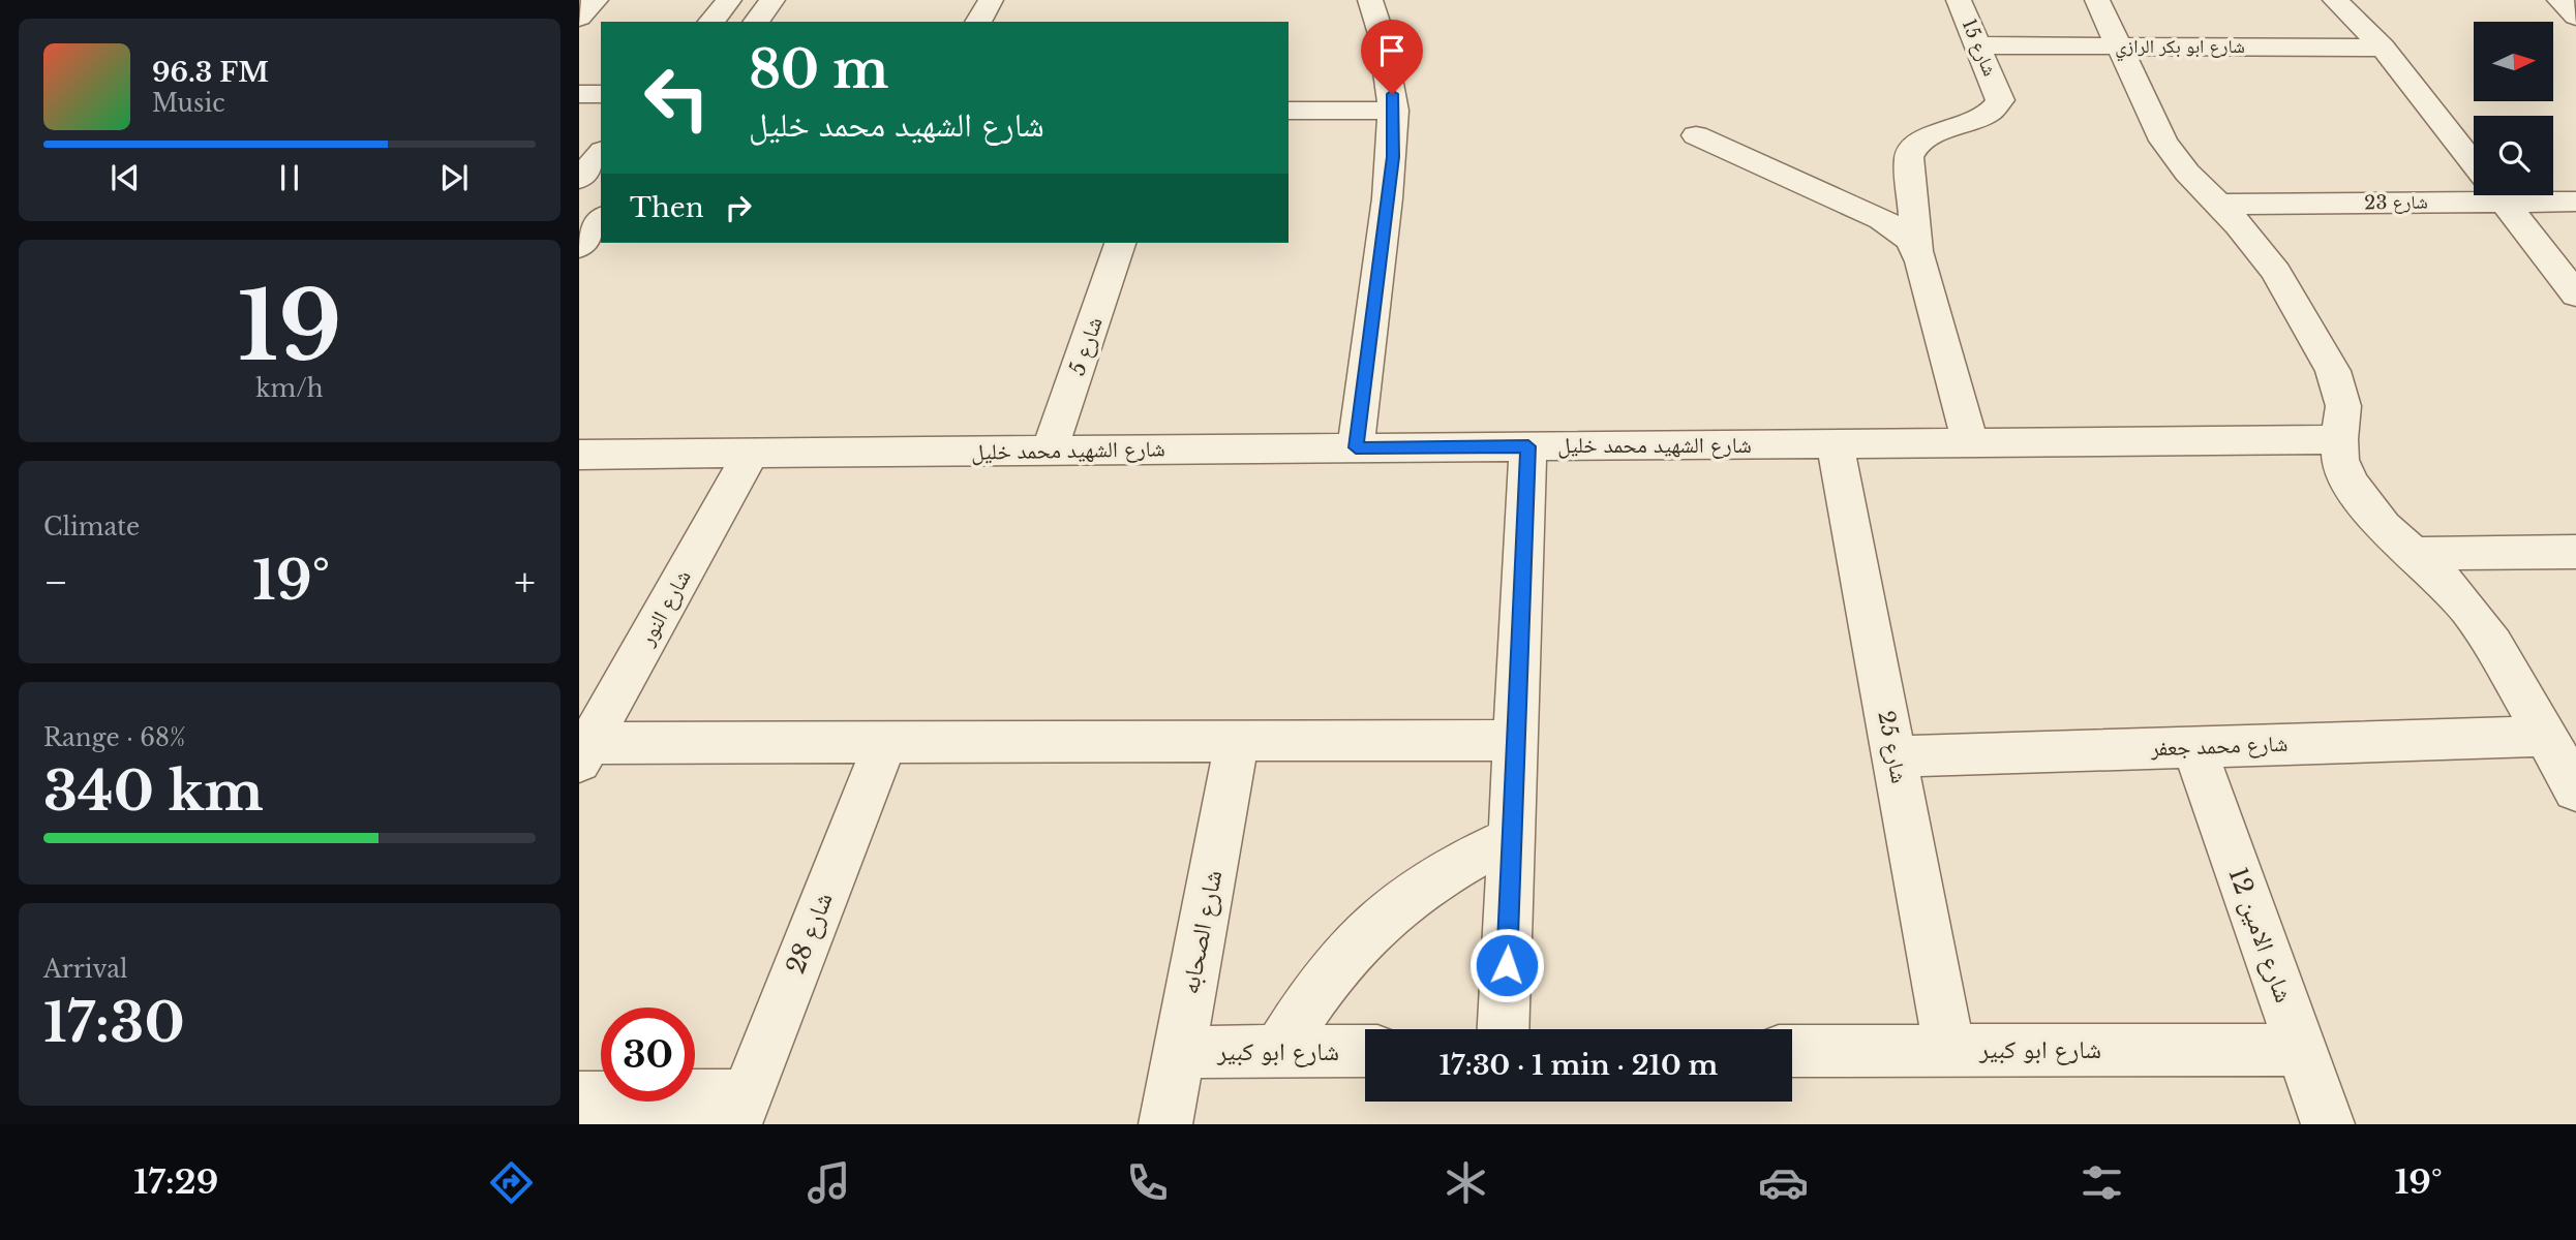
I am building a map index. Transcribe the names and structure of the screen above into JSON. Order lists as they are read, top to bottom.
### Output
{
  "streets": {
    "street": [
      "شارع ابو بكر الرازي",
      "شارع 15",
      "شارع 23",
      "شارع 5",
      "شارع الشهيد محمد خليل",
      "شارع النور",
      "شارع محمد جعفر",
      "شارع 25",
      "شارع الصحابه",
      "شارع 28",
      "شارع الامين 12",
      "شارع ابو كبير"
    ]
  },
  "crossings": [
    ["شارع ابو بكر الرازي", "شارع 15"],
    ["شارع 5", "شارع الشهيد محمد خليل"],
    ["شارع الشهيد محمد خليل", "شارع النور"],
    ["شارع الشهيد محمد خليل", "شارع 25"],
    ["شارع محمد جعفر", "شارع 25"],
    ["شارع محمد جعفر", "شارع الامين 12"],
    ["شارع 25", "شارع ابو كبير"],
    ["شارع الصحابه", "شارع ابو كبير"],
    ["شارع الامين 12", "شارع ابو كبير"]
  ],
  "north": "right",
  "page": {
    "turn": ["80 m", "شارع الشهيد محمد خليل"],
    "song": ["96.3 FM", "Music"],
    "then": "Then",
    "tile": [
      ["19", "km/h"],
      "Climate",
      ["Range · 68%", "340 km"],
      ["Arrival", "17:30"]
    ],
    "heat": ["−", "19°", "+"],
    "limit": "30",
    "trip": "17:30 · 1 min · 210 m",
    "tabs": ["17:29", "19°"]
  }
}
